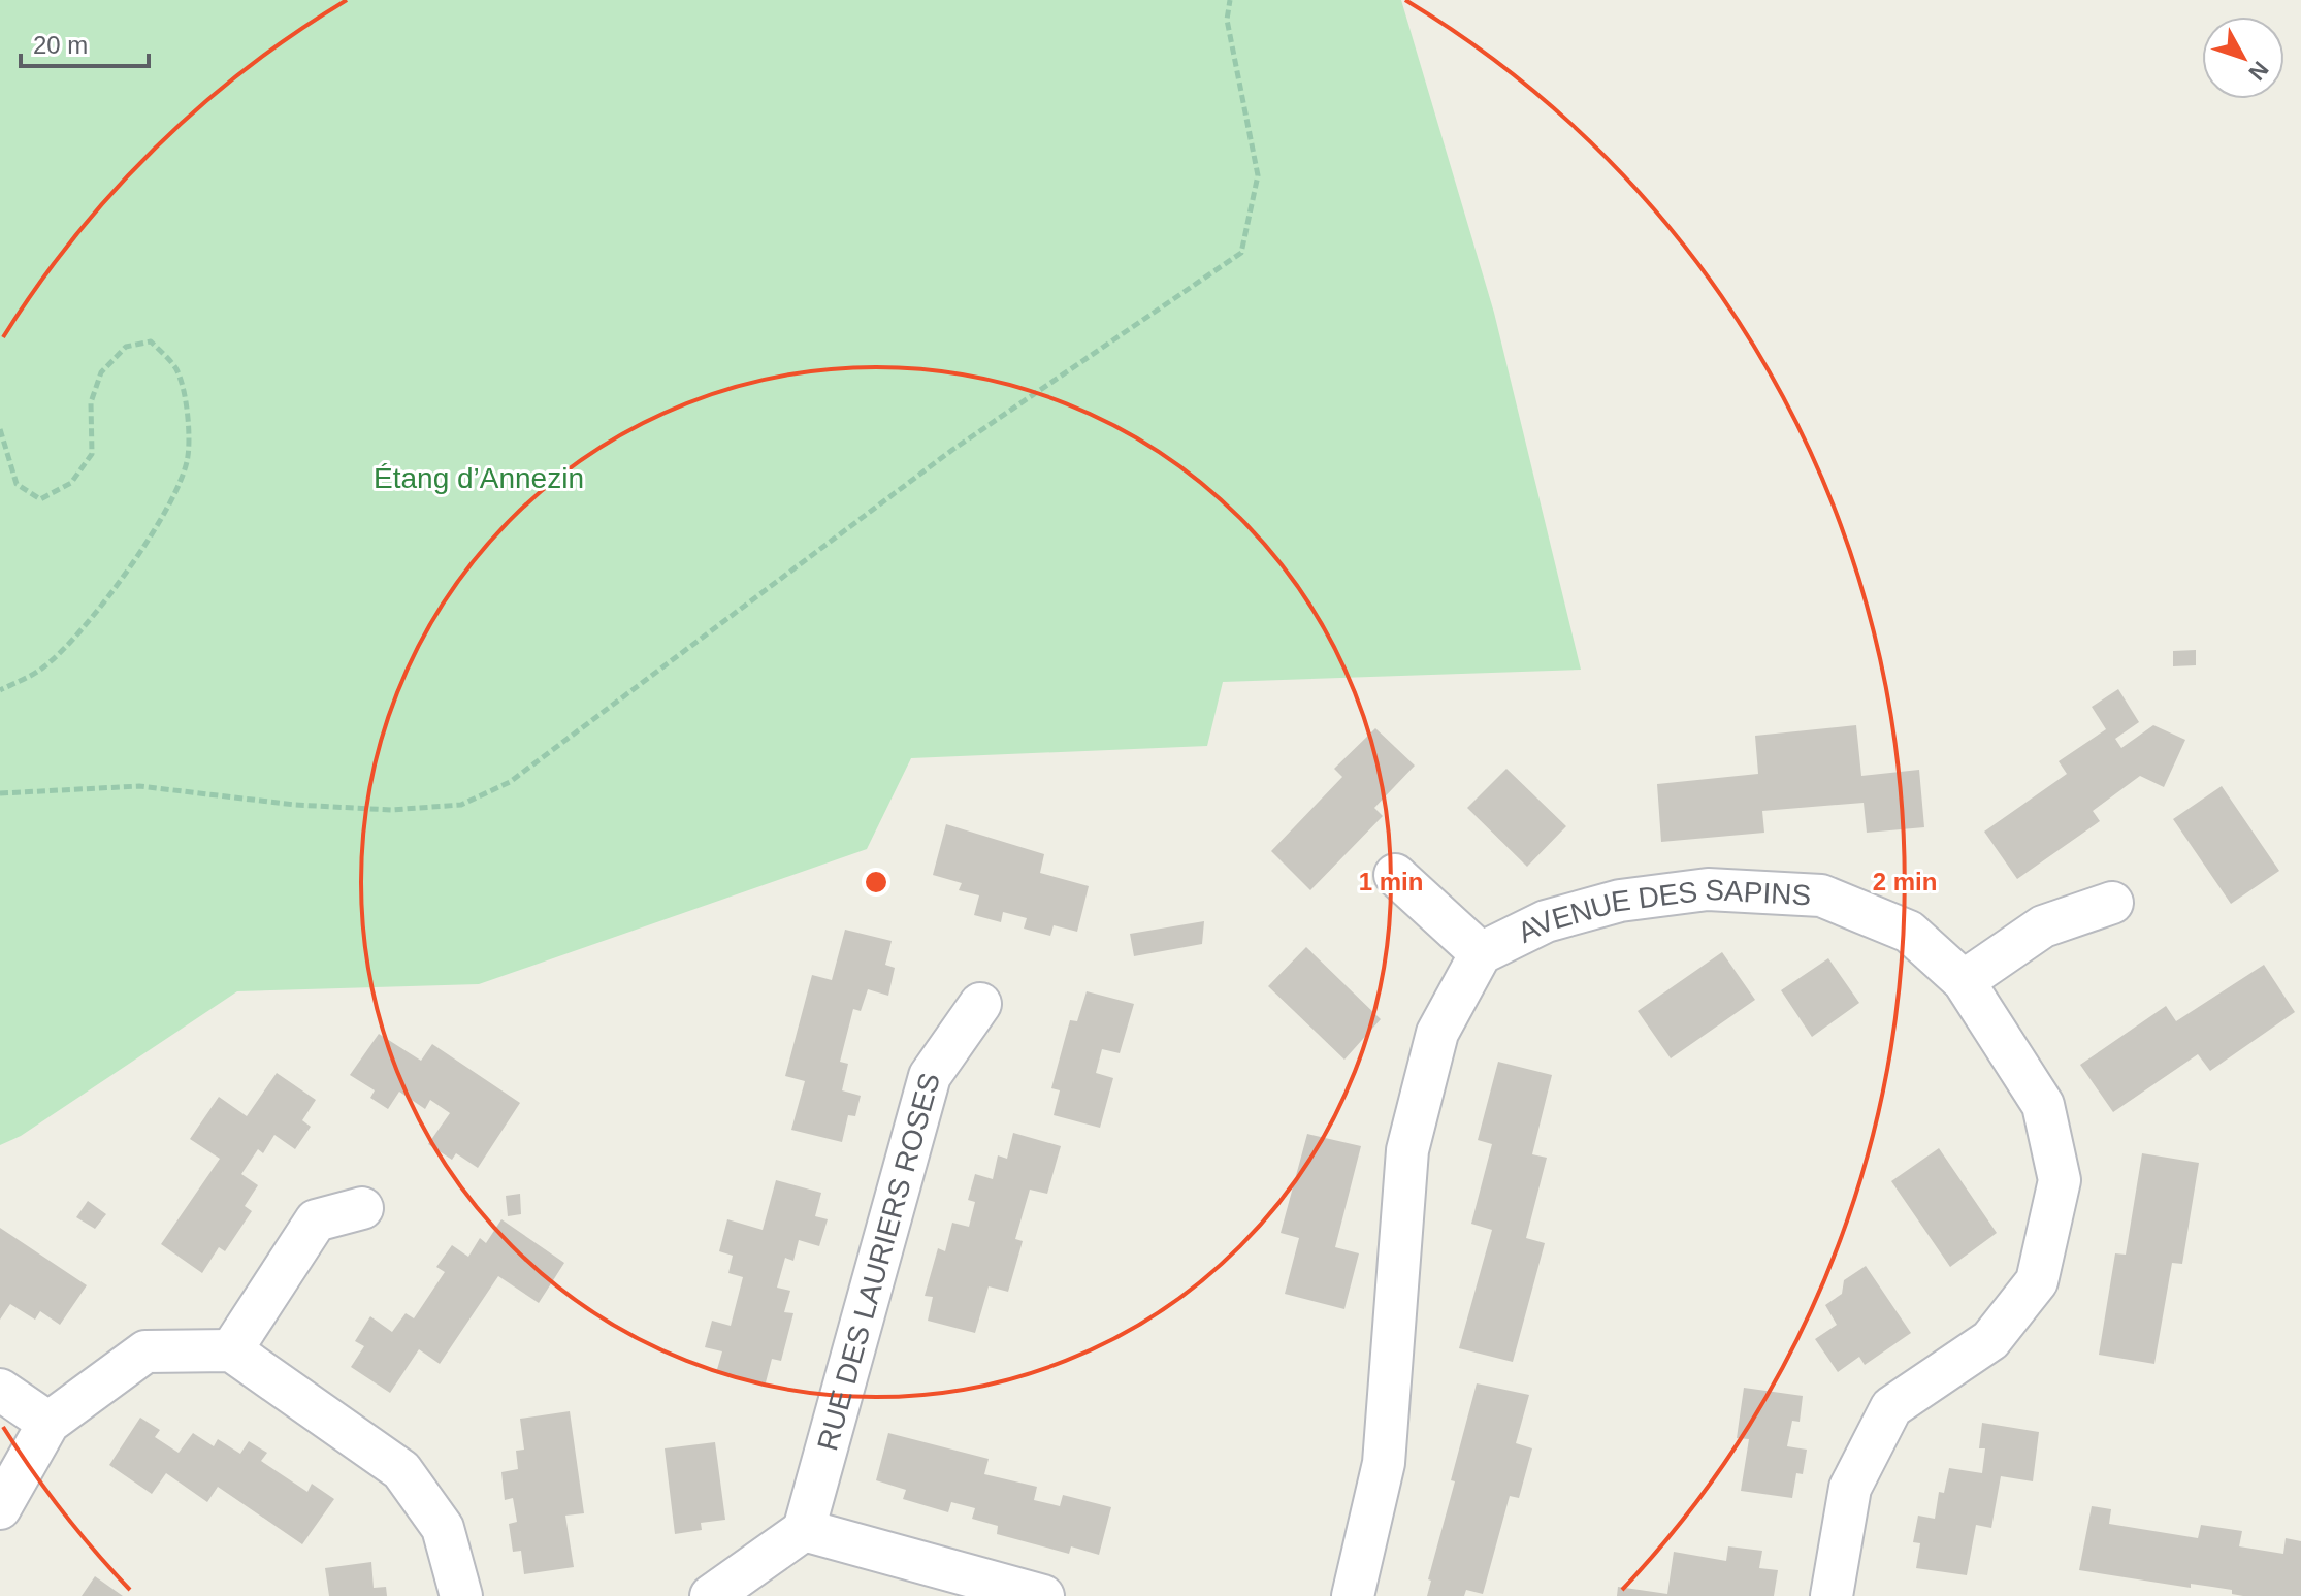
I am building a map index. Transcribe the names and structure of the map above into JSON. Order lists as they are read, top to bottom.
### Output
{
  "streets": {
    "street": ["AVENUE DES SAPINS", "RUE DES LAURIERS ROSES"]
  },
  "parks": ["Étang d’Annezin"],
  "scale_bar": "20 m",
  "north": "bottom right",
  "rings": ["1 min", "2 min"]
}
